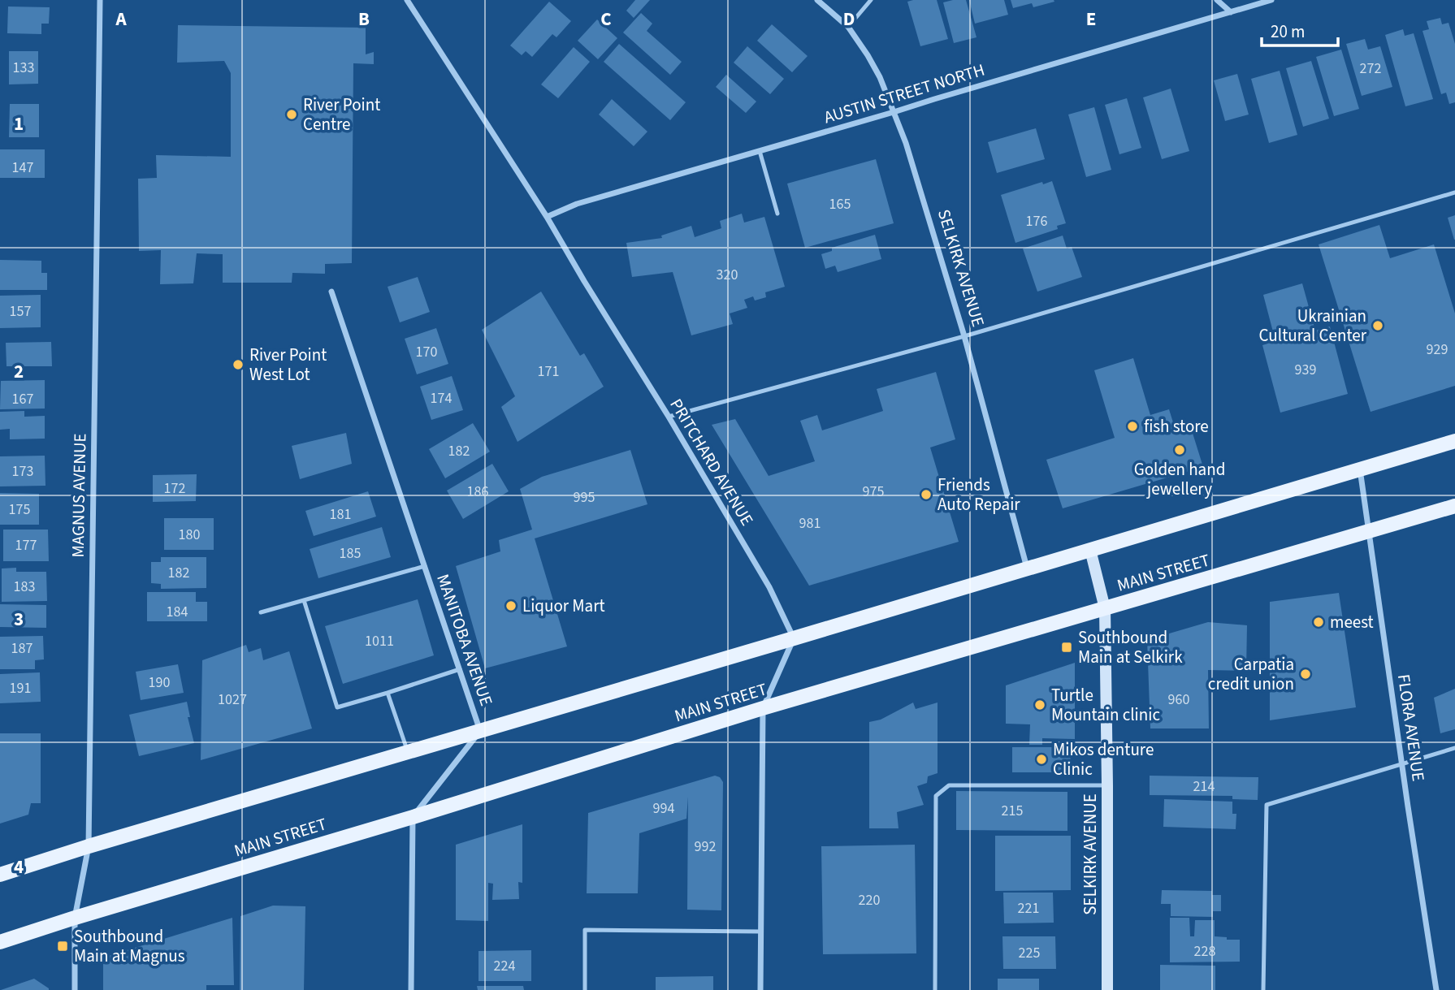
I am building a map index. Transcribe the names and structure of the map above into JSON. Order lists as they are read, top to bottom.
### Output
{
  "streets": {
    "main road": ["SELKIRK AVENUE", "MAIN STREET"],
    "street": [
      "AUSTIN STREET NORTH",
      "PRITCHARD AVENUE",
      "MAGNUS AVENUE",
      "MANITOBA AVENUE",
      "FLORA AVENUE"
    ]
  },
  "crossings": [
    ["AUSTIN STREET NORTH", "SELKIRK AVENUE"],
    ["AUSTIN STREET NORTH", "PRITCHARD AVENUE"],
    ["SELKIRK AVENUE", "MAIN STREET"],
    ["MAGNUS AVENUE", "MAIN STREET"],
    ["MAIN STREET", "MANITOBA AVENUE"],
    ["MAIN STREET", "FLORA AVENUE"]
  ],
  "places": {
    "other": [
      "River Point Centre",
      "Ukrainian Cultural Center",
      "River Point West Lot",
      "fish store",
      "Golden hand jewellery",
      "Friends Auto Repair",
      "Liquor Mart",
      "meest",
      "Carpatia credit union",
      "Turtle Mountain clinic",
      "Mikos denture Clinic"
    ],
    "transit": ["Southbound Main at Selkirk", "Southbound Main at Magnus"]
  },
  "house_numbers": [
    "133",
    "272",
    "147",
    "165",
    "176",
    "320",
    "157",
    "929",
    "170",
    "939",
    "171",
    "174",
    "167",
    "182",
    "173",
    "172",
    "186",
    "975",
    "995",
    "175",
    "181",
    "981",
    "180",
    "177",
    "185",
    "182",
    "183",
    "184",
    "1011",
    "187",
    "190",
    "191",
    "1027",
    "960",
    "214",
    "994",
    "215",
    "992",
    "220",
    "221",
    "228",
    "225",
    "224"
  ],
  "scale_bar": "20 m",
  "grid": {
    "columns": [
      "A",
      "B",
      "C",
      "D",
      "E"
    ],
    "rows": [
      "1",
      "2",
      "3",
      "4"
    ]
  }
}
